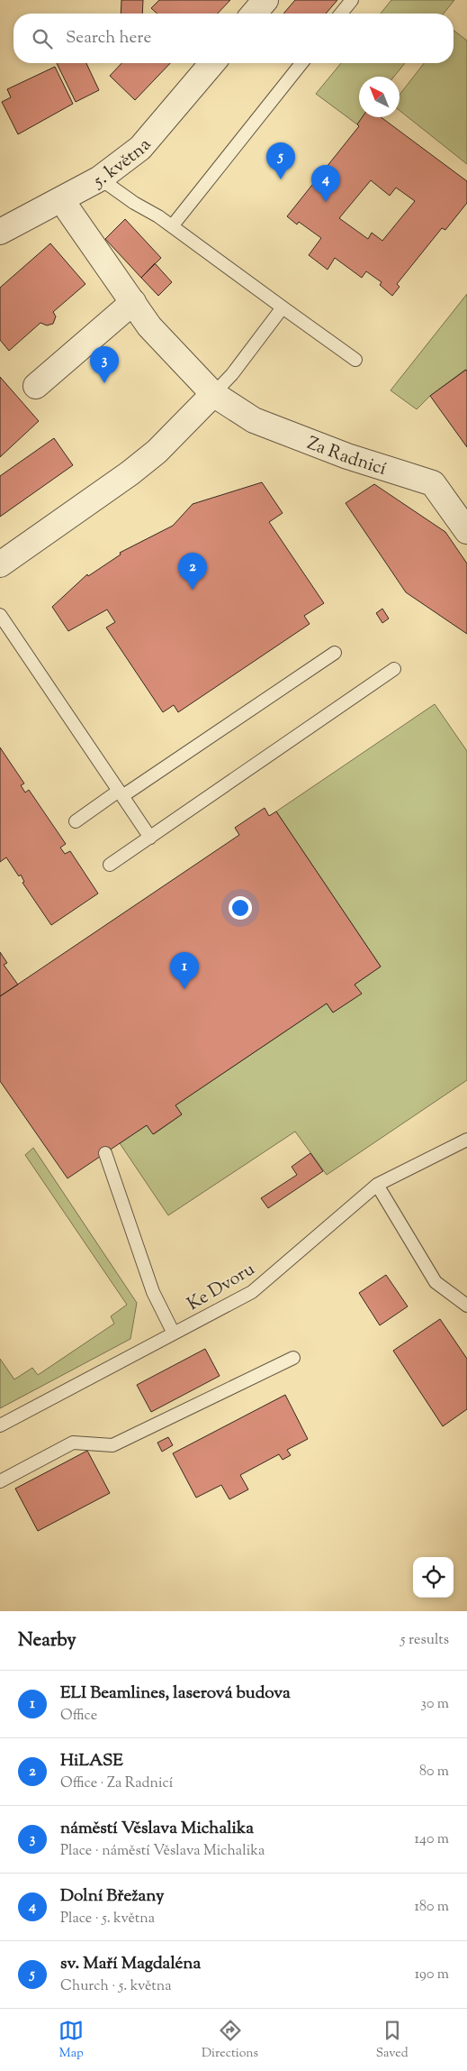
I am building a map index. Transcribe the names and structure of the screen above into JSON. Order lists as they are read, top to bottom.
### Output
{
  "streets": {
    "street": ["5. května", "Za Radnicí"],
    "lane": ["Ke Dvoru"]
  },
  "crossings": [
    ["5. května", "Za Radnicí"]
  ],
  "north": "top left",
  "page": {
    "search": "Search here",
    "pins": [
      "5",
      "4",
      "3",
      "2",
      "1"
    ],
    "heading": ["Nearby", "5 results"],
    "list": [
      {
        "mark": "1",
        "name": "ELI Beamlines, laserová budova",
        "note": "Office",
        "value": "30 m"
      },
      {
        "mark": "2",
        "name": "HiLASE",
        "note": "Office · Za Radnicí",
        "value": "80 m"
      },
      {
        "mark": "3",
        "name": "náměstí Věslava Michalika",
        "note": "Place · náměstí Věslava Michalika",
        "value": "140 m"
      },
      {
        "mark": "4",
        "name": "Dolní Břežany",
        "note": "Place · 5. května",
        "value": "180 m"
      },
      {
        "mark": "5",
        "name": "sv. Maří Magdaléna",
        "note": "Church · 5. května",
        "value": "190 m"
      }
    ],
    "nav": ["Map", "Directions", "Saved"]
  }
}
